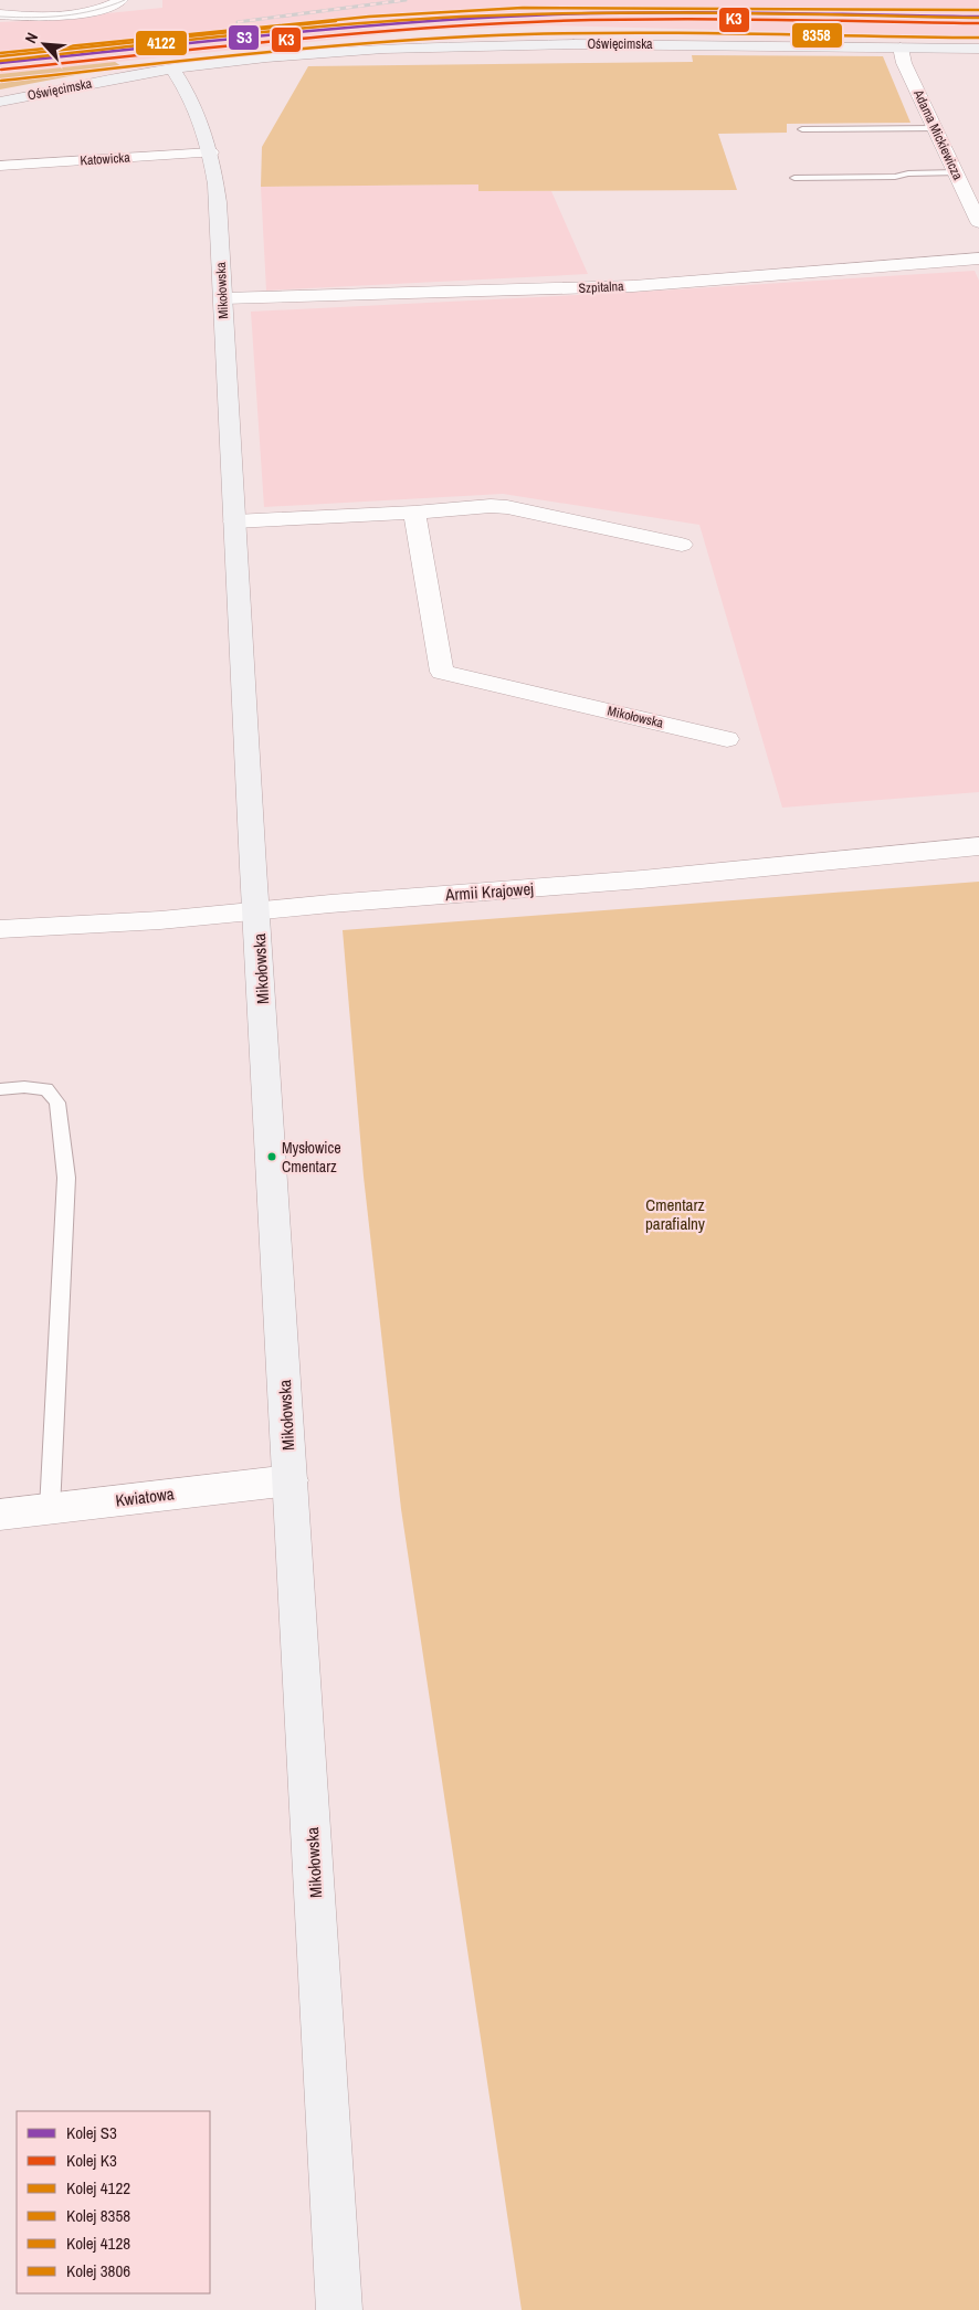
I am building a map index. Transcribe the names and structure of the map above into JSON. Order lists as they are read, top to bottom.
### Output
{
  "streets": {
    "street": [
      "Oświęcimska",
      "Adama Mickiewicza",
      "Katowicka",
      "Szpitalna",
      "Mikołowska",
      "Armii Krajowej",
      "Kwiatowa"
    ]
  },
  "crossings": [
    ["Oświęcimska", "Adama Mickiewicza"],
    ["Oświęcimska", "Mikołowska"],
    ["Katowicka", "Mikołowska"],
    ["Szpitalna", "Mikołowska"],
    ["Mikołowska", "Armii Krajowej"],
    ["Mikołowska", "Kwiatowa"]
  ],
  "parks": ["Cmentarz parafialny"],
  "places": ["Mysłowice Cmentarz"],
  "lines": [
    "rail line 4128",
    "rail line S3",
    "rail line 4122",
    "rail line K3",
    "rail line 3806",
    "rail line 8358"
  ],
  "legend": [
    "Kolej S3",
    "Kolej K3",
    "Kolej 4122",
    "Kolej 8358",
    "Kolej 4128",
    "Kolej 3806"
  ],
  "north": "top left"
}
